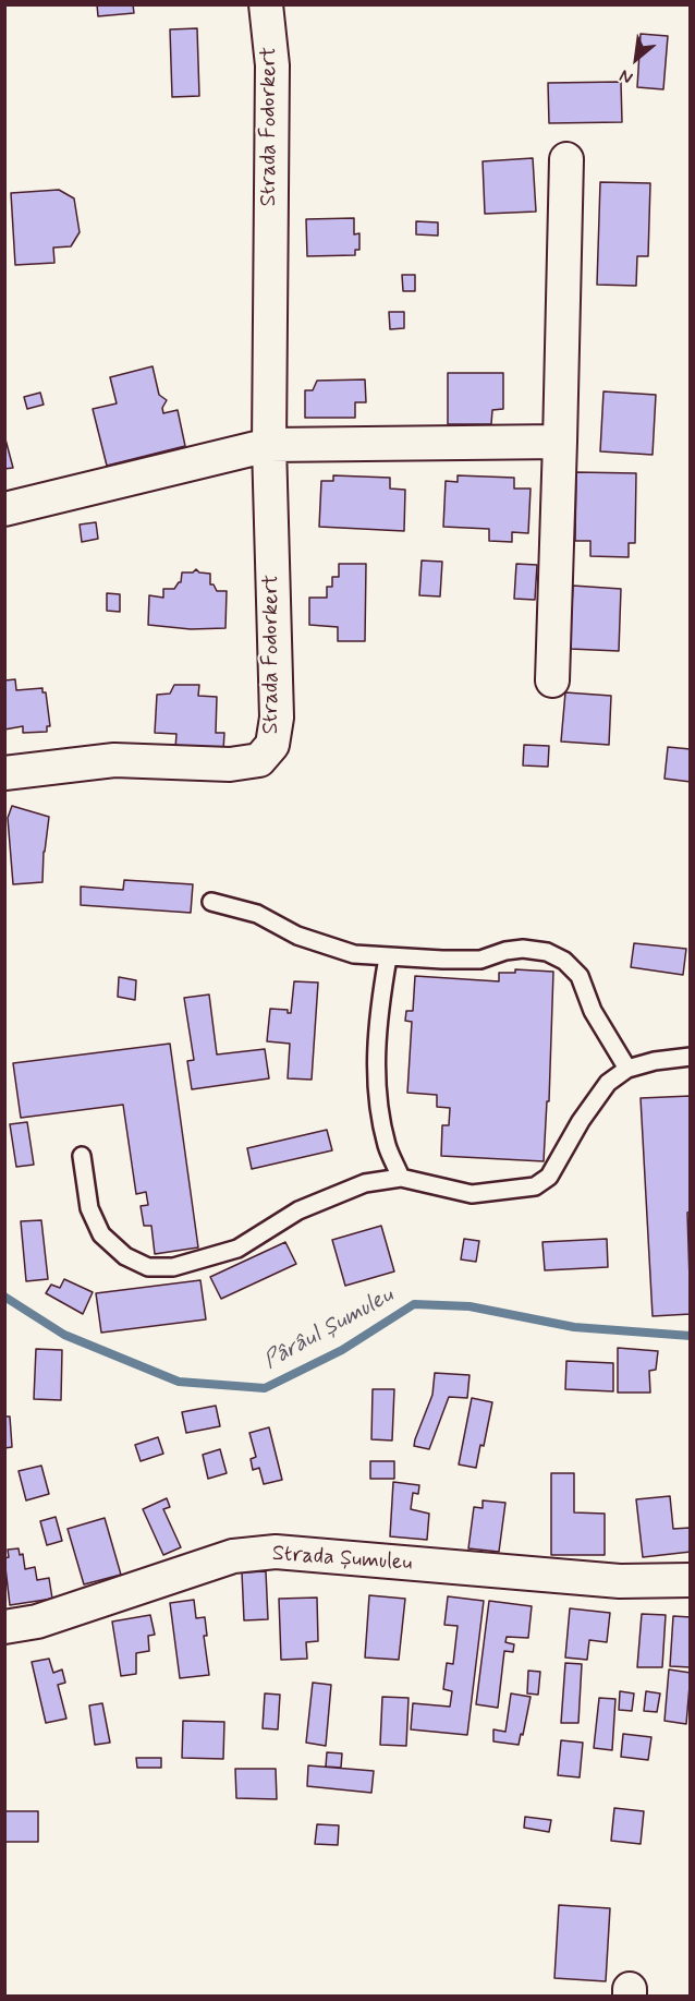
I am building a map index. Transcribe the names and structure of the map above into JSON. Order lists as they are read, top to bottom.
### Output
{
  "streets": {
    "street": ["Strada Fodorkert", "Strada Șumuleu"]
  },
  "water": ["Pârâul Șumuleu"],
  "north": "bottom left"
}
